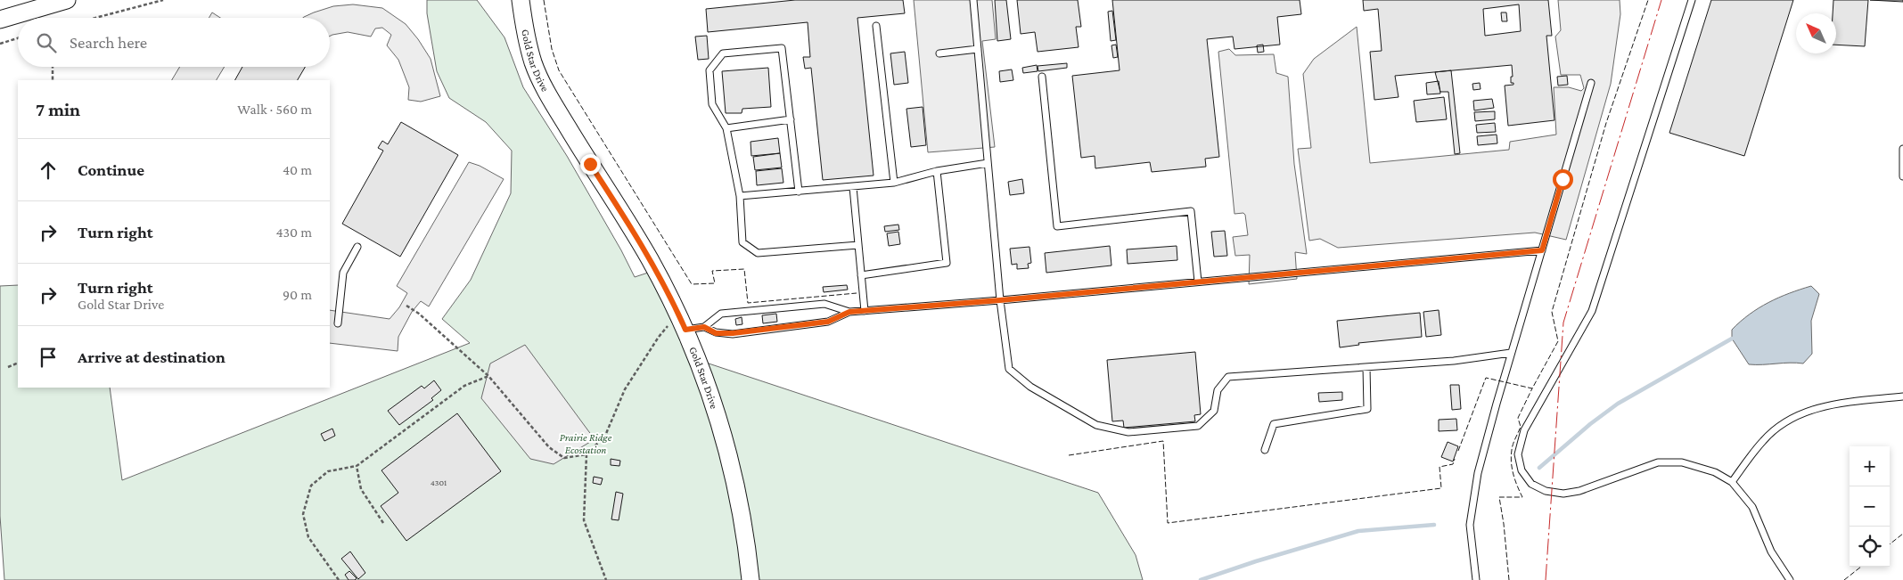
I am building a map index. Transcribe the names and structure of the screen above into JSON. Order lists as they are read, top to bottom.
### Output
{
  "streets": {
    "street": ["Gold Star Drive"]
  },
  "parks": ["Prairie Ridge Ecostation"],
  "house_numbers": ["4301"],
  "north": "top left",
  "page": {
    "search": "Search here",
    "heading": ["7 min", "Walk · 560 m"],
    "list": [
      ["Continue", "40 m"],
      ["Turn right", "430 m"],
      ["Turn right", "Gold Star Drive", "90 m"],
      "Arrive at destination"
    ],
    "map_buttons": ["+", "−"]
  }
}
